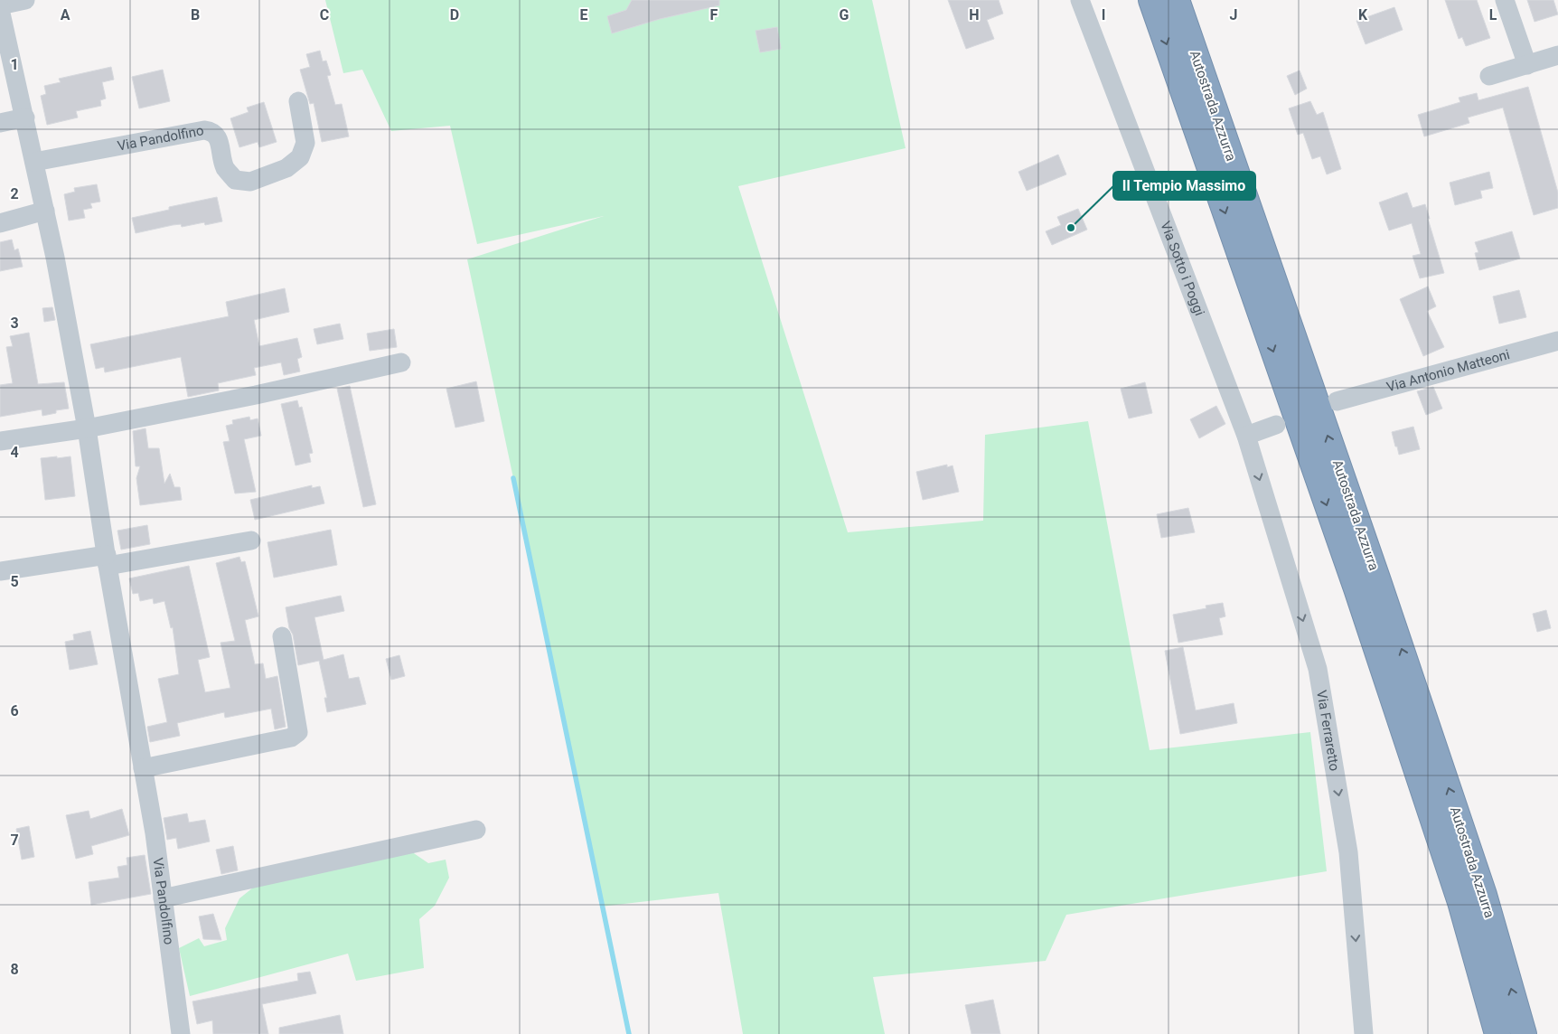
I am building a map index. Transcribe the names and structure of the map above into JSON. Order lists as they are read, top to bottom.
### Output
{
  "streets": {
    "highway": ["Autostrada Azzurra"],
    "street": [
      "Via Pandolfino",
      "Via Sotto i Poggi",
      "Via Antonio Matteoni",
      "Via Ferraretto"
    ]
  },
  "crossings": [
    ["Via Sotto i Poggi", "Via Ferraretto"]
  ],
  "one_way": ["Via Ferraretto"],
  "places": ["Il Tempio Massimo"],
  "grid": {
    "columns": [
      "A",
      "B",
      "C",
      "D",
      "E",
      "F",
      "G",
      "H",
      "I",
      "J",
      "K",
      "L"
    ],
    "rows": [
      "1",
      "2",
      "3",
      "4",
      "5",
      "6",
      "7",
      "8"
    ]
  }
}
